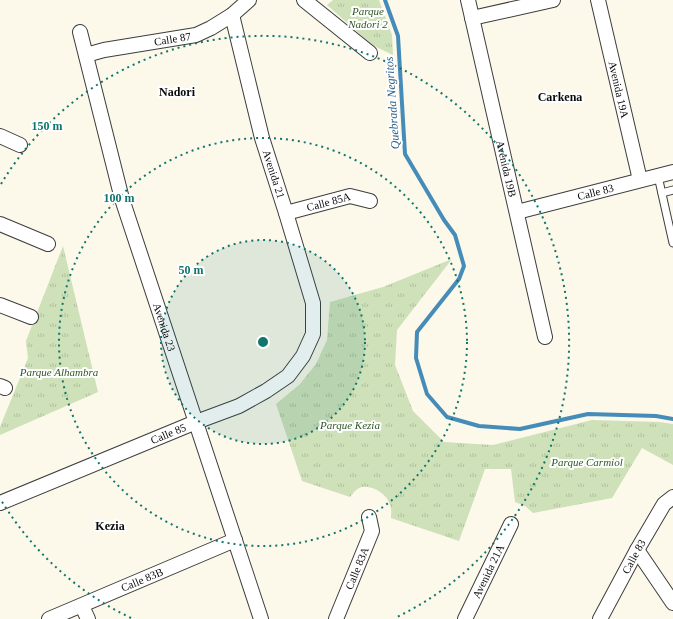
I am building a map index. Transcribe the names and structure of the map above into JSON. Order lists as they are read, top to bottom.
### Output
{
  "streets": {
    "street": [
      "Calle 87",
      "Avenida 19A",
      "Avenida 19B",
      "Avenida 21",
      "Calle 83",
      "Calle 85A",
      "Avenida 23",
      "Calle 85",
      "Calle 83A",
      "Avenida 21A",
      "Calle 83B"
    ]
  },
  "crossings": [
    ["Calle 87", "Avenida 21"],
    ["Calle 87", "Avenida 23"],
    ["Avenida 19A", "Calle 83"],
    ["Avenida 19B", "Calle 83"],
    ["Avenida 21", "Calle 85A"],
    ["Avenida 21", "Calle 85"],
    ["Avenida 23", "Calle 85"],
    ["Avenida 23", "Calle 83B"]
  ],
  "districts": ["Nadori", "Carkena", "Kezia"],
  "water": ["Quebrada Negritos"],
  "parks": [
    "Parque Nadori 2",
    "Parque Alhambra",
    "Parque Kezia",
    "Parque Carmiol"
  ],
  "rings": ["150 m", "100 m", "50 m"]
}
